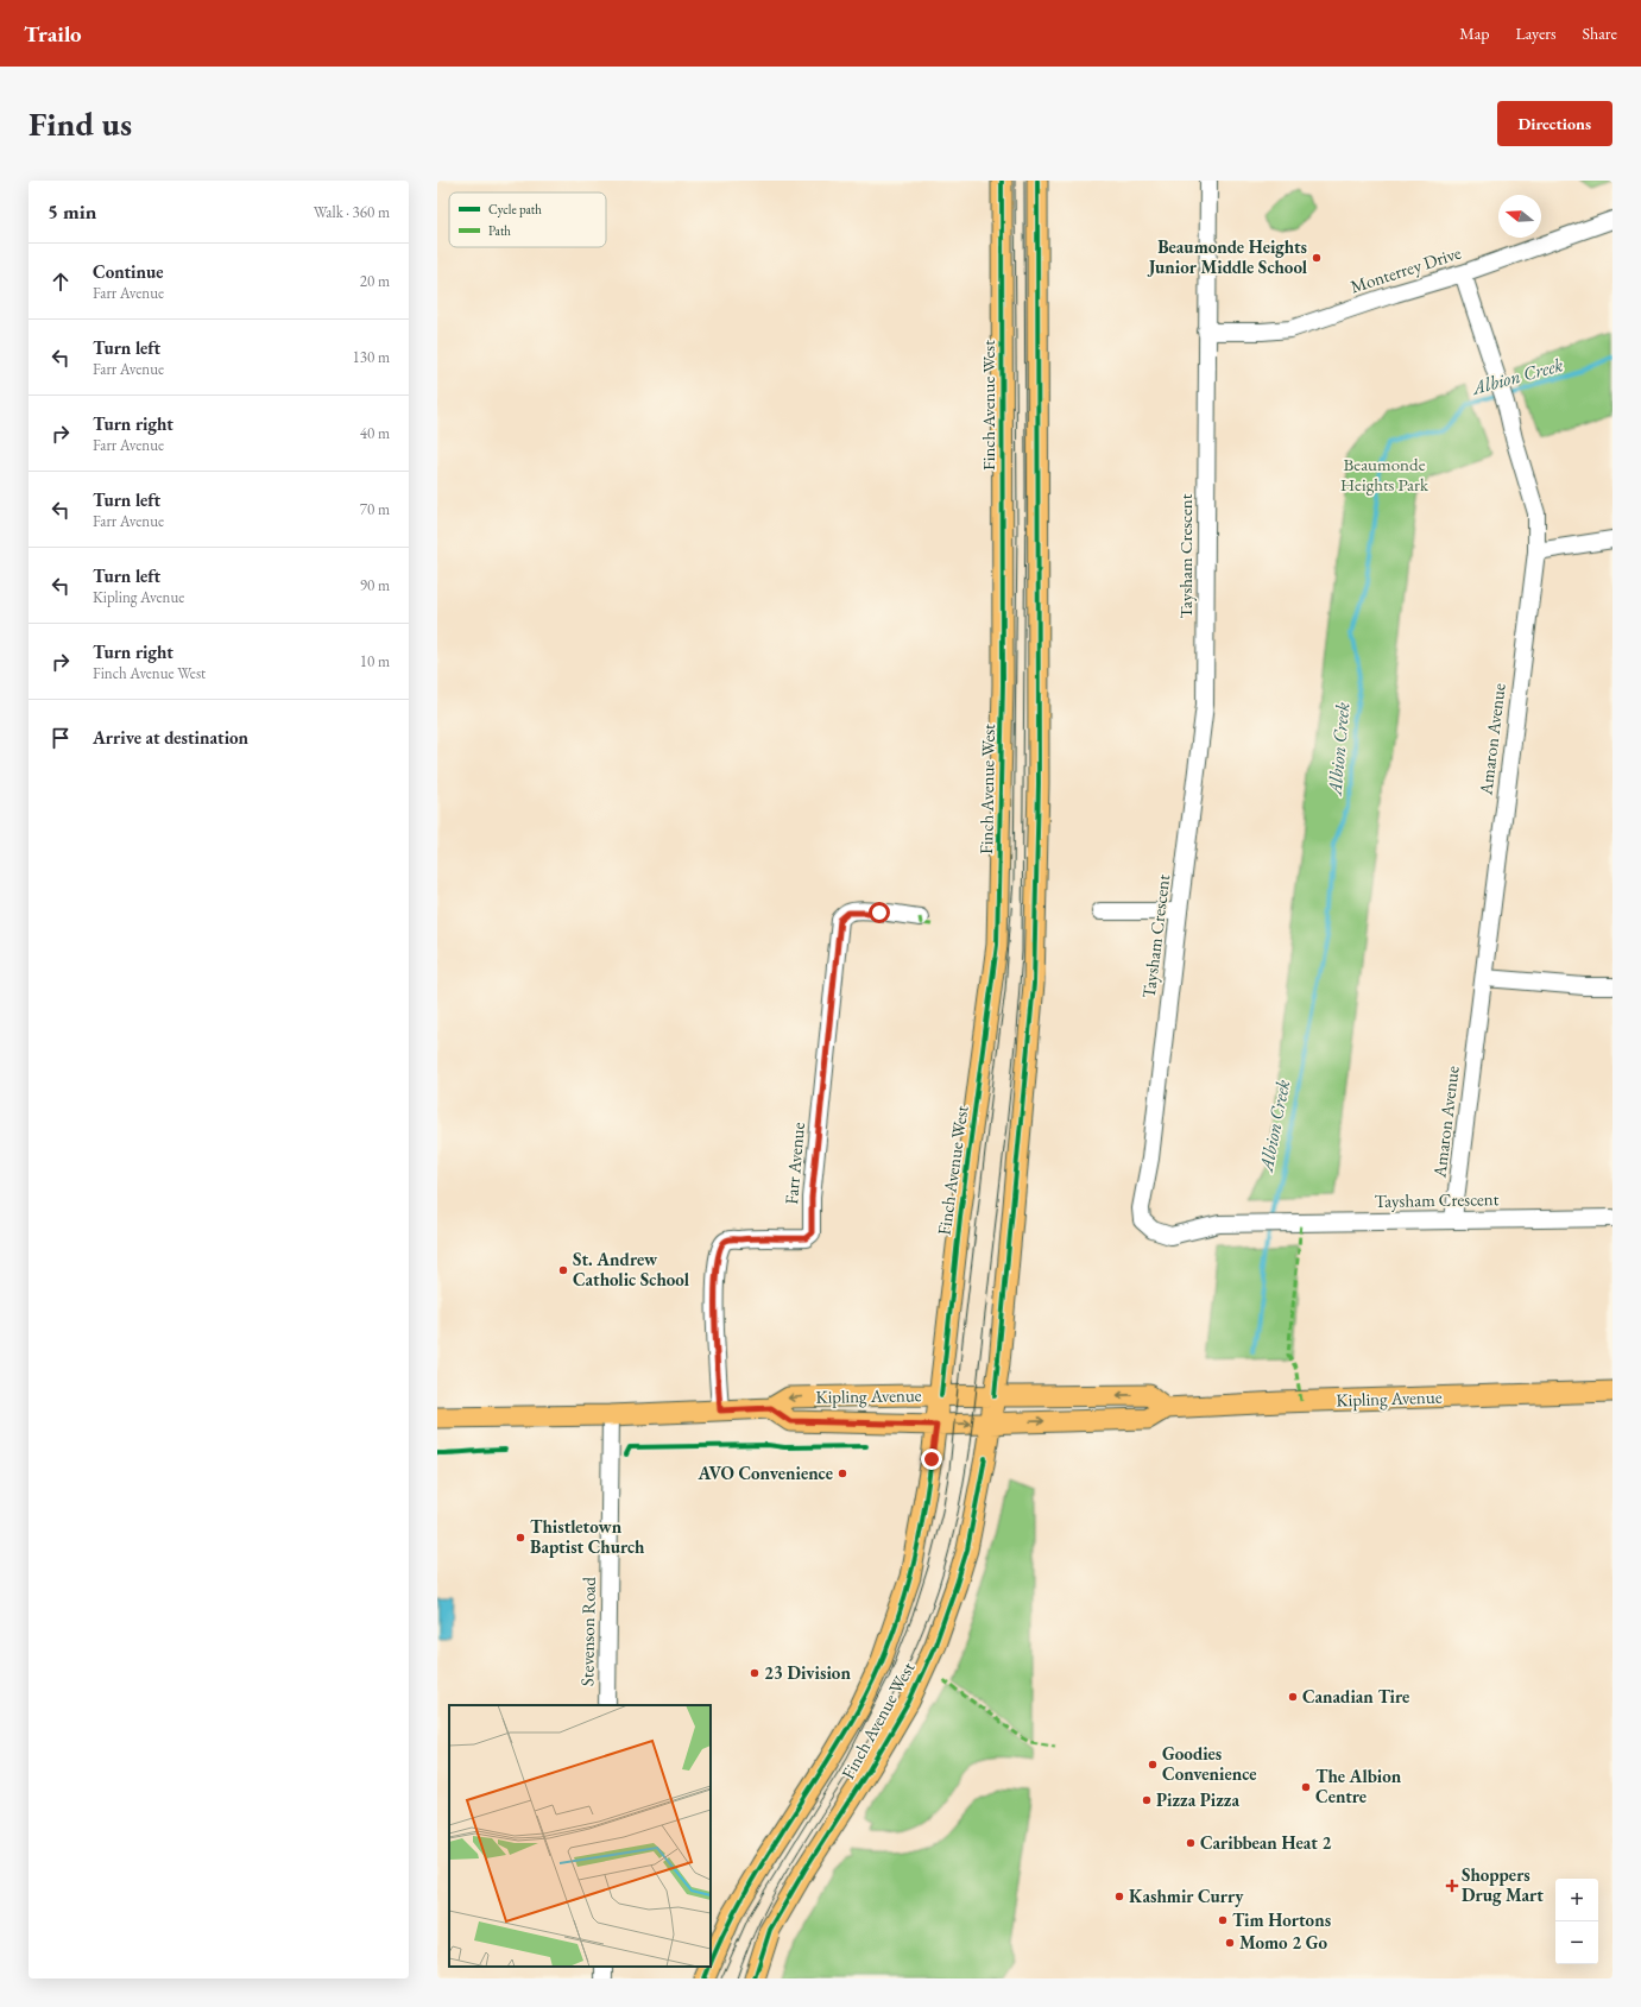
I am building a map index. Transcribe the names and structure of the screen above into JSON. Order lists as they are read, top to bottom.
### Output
{
  "streets": {
    "main road": ["Finch Avenue West", "Kipling Avenue"],
    "street": [
      "Monterrey Drive",
      "Taysham Crescent",
      "Amaron Avenue",
      "Farr Avenue",
      "Stevenson Road"
    ]
  },
  "crossings": [
    ["Monterrey Drive", "Taysham Crescent"],
    ["Monterrey Drive", "Amaron Avenue"],
    ["Finch Avenue West", "Kipling Avenue"],
    ["Taysham Crescent", "Amaron Avenue"],
    ["Farr Avenue", "Kipling Avenue"],
    ["Kipling Avenue", "Stevenson Road"]
  ],
  "water": ["Albion Creek"],
  "parks": ["Beaumonde Heights Park"],
  "places": {
    "other": [
      "Beaumonde Heights Junior Middle School",
      "St. Andrew Catholic School",
      "AVO Convenience",
      "Thistletown Baptist Church",
      "23 Division",
      "Canadian Tire",
      "Goodies Convenience",
      "The Albion Centre",
      "Pizza Pizza",
      "Caribbean Heat 2",
      "Kashmir Curry",
      "Tim Hortons",
      "Momo 2 Go"
    ],
    "health": ["Shoppers Drug Mart"]
  },
  "legend": ["Cycle path", "Path"],
  "north": "left",
  "page": {
    "header": "Trailo",
    "nav": ["Map", "Layers", "Share"],
    "buttons": "Directions",
    "title": "Find us",
    "heading": ["5 min", "Walk · 360 m"],
    "list": [
      ["Continue", "Farr Avenue", "20 m"],
      ["Turn left", "Farr Avenue", "130 m"],
      ["Turn right", "Farr Avenue", "40 m"],
      ["Turn left", "Farr Avenue", "70 m"],
      ["Turn left", "Kipling Avenue", "90 m"],
      ["Turn right", "Finch Avenue West", "10 m"],
      "Arrive at destination"
    ],
    "map_buttons": ["+", "−"]
  }
}
